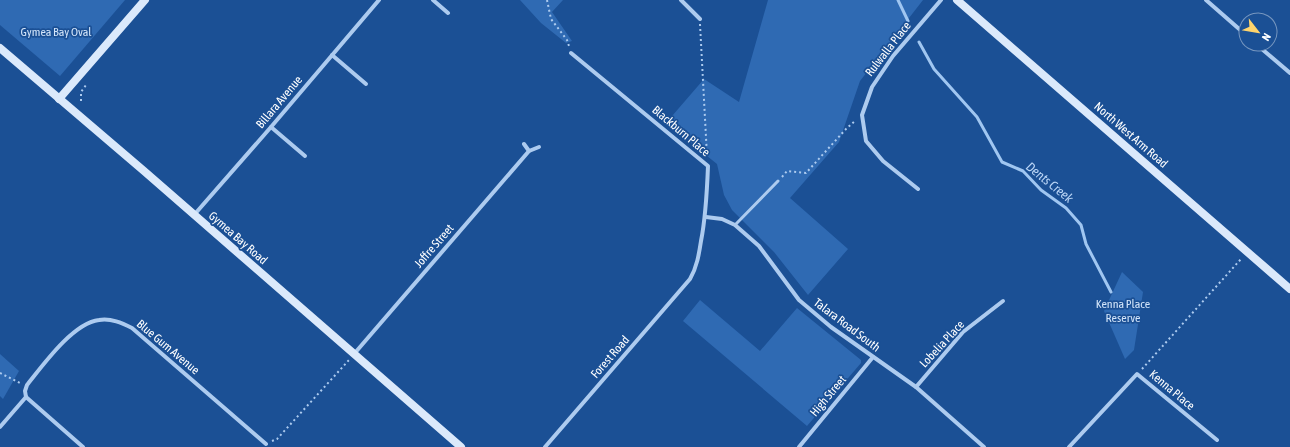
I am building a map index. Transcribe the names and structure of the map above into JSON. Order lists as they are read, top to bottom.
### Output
{
  "streets": {
    "street": [
      "Rulwalla Place",
      "Billara Avenue",
      "Blackburn Place",
      "North West Arm Road",
      "Gymea Bay Road",
      "Joffre Street",
      "Talara Road South",
      "Lobelia Place",
      "Blue Gum Avenue",
      "Forest Road",
      "Kenna Place",
      "High Street"
    ]
  },
  "crossings": [
    ["Billara Avenue", "Gymea Bay Road"],
    ["Blackburn Place", "Talara Road South"],
    ["Blackburn Place", "Forest Road"],
    ["Gymea Bay Road", "Joffre Street"],
    ["Talara Road South", "Lobelia Place"],
    ["Talara Road South", "High Street"]
  ],
  "water": ["Dents Creek"],
  "parks": ["Gymea Bay Oval", "Kenna Place Reserve"],
  "north": "bottom right"
}
